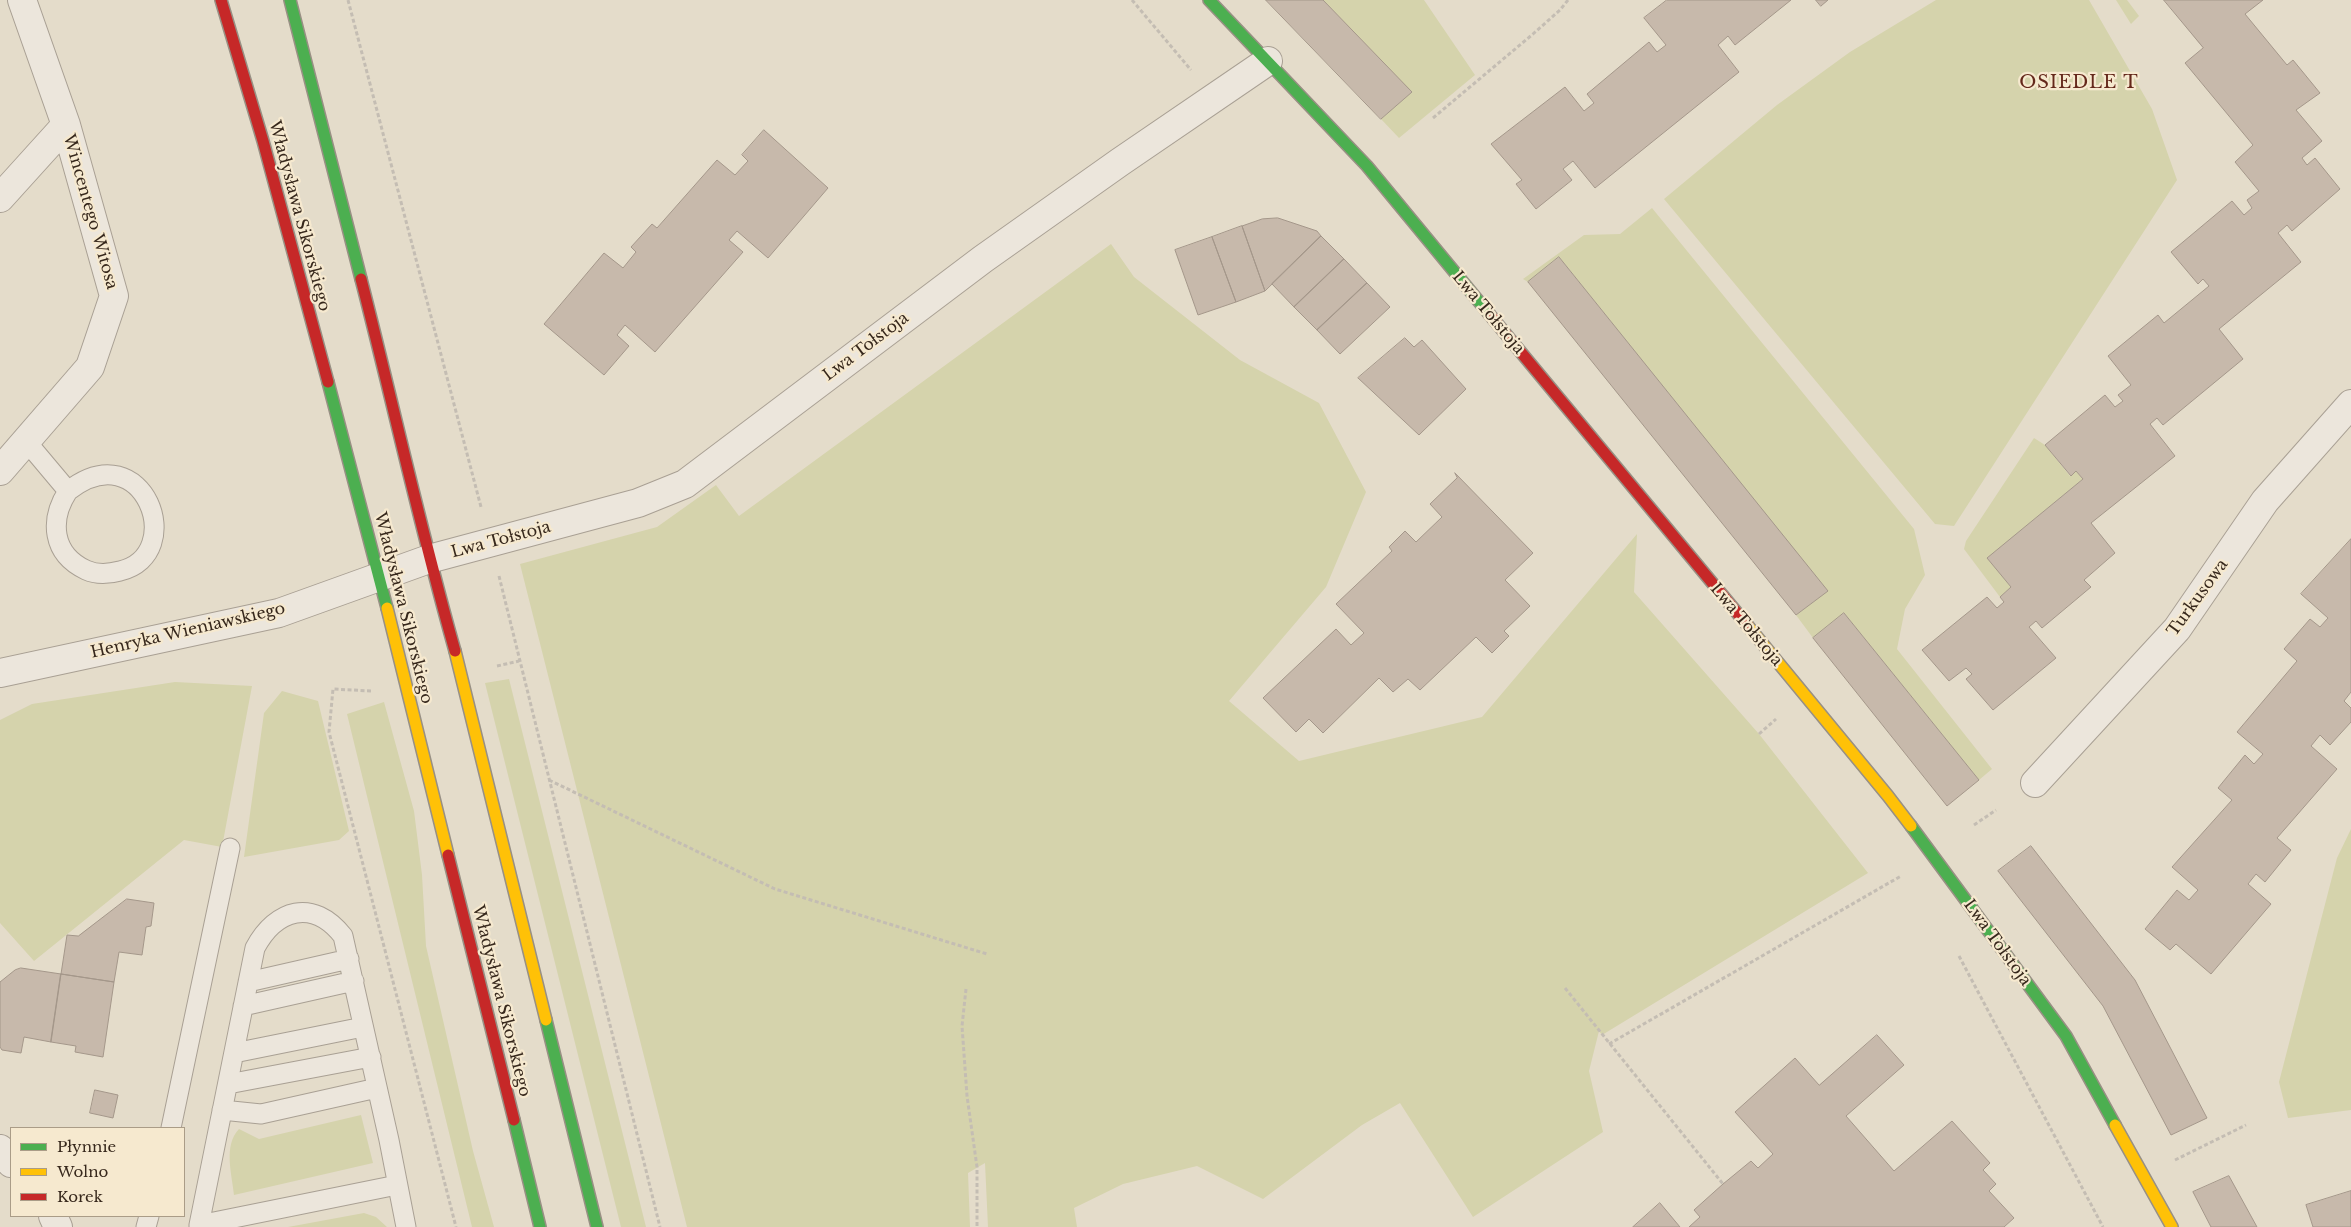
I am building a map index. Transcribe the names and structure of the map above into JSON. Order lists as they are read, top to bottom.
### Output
{
  "streets": {
    "street": [
      "Wincentego Witosa",
      "Władysława Sikorskiego",
      "Lwa Tołstoja",
      "Turkusowa",
      "Henryka Wieniawskiego"
    ]
  },
  "crossings": [
    ["Władysława Sikorskiego", "Henryka Wieniawskiego"],
    ["Lwa Tołstoja", "Henryka Wieniawskiego"]
  ],
  "districts": ["OSIEDLE T"],
  "legend": ["Płynnie", "Wolno", "Korek"]
}
